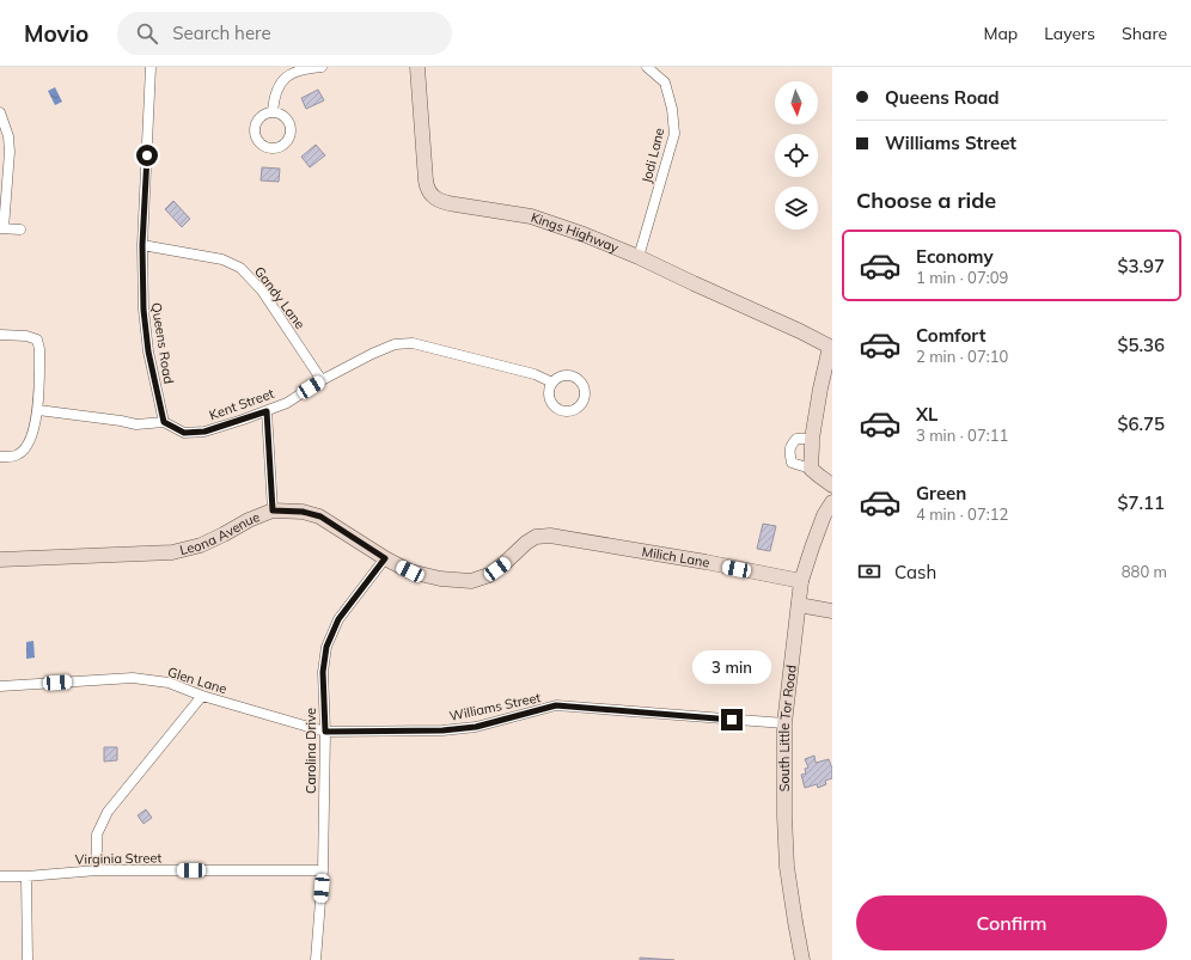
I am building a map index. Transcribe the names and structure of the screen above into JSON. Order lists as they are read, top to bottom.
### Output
{
  "streets": {
    "street": [
      "Jodi Lane",
      "Kings Highway",
      "Gandy Lane",
      "Queens Road",
      "Kent Street",
      "Leona Avenue",
      "Milich Lane",
      "Glen Lane",
      "Williams Street",
      "South Little Tor Road",
      "Carolina Drive",
      "Virginia Street"
    ]
  },
  "crossings": [
    ["Jodi Lane", "Kings Highway"],
    ["Gandy Lane", "Queens Road"],
    ["Gandy Lane", "Kent Street"],
    ["Queens Road", "Kent Street"],
    ["Leona Avenue", "Milich Lane"],
    ["Leona Avenue", "Carolina Drive"],
    ["Milich Lane", "South Little Tor Road"],
    ["Glen Lane", "Williams Street"],
    ["Glen Lane", "Carolina Drive"],
    ["Williams Street", "South Little Tor Road"],
    ["Williams Street", "Carolina Drive"],
    ["Carolina Drive", "Virginia Street"]
  ],
  "north": "bottom",
  "page": {
    "header": "Movio",
    "search": "Search here",
    "nav": ["Map", "Layers", "Share"],
    "banner": ["Queens Road", "Williams Street"],
    "heading": "Choose a ride",
    "list": [
      {
        "name": "Economy",
        "note": "1 min · 07:09",
        "value": "$3.97"
      },
      {
        "name": "Comfort",
        "note": "2 min · 07:10",
        "value": "$5.36"
      },
      {
        "name": "XL",
        "note": "3 min · 07:11",
        "value": "$6.75"
      },
      {
        "name": "Green",
        "note": "4 min · 07:12",
        "value": "$7.11"
      }
    ],
    "pay": ["Cash", "880 m"],
    "bubble": "3 min",
    "buttons": "Confirm"
  }
}
